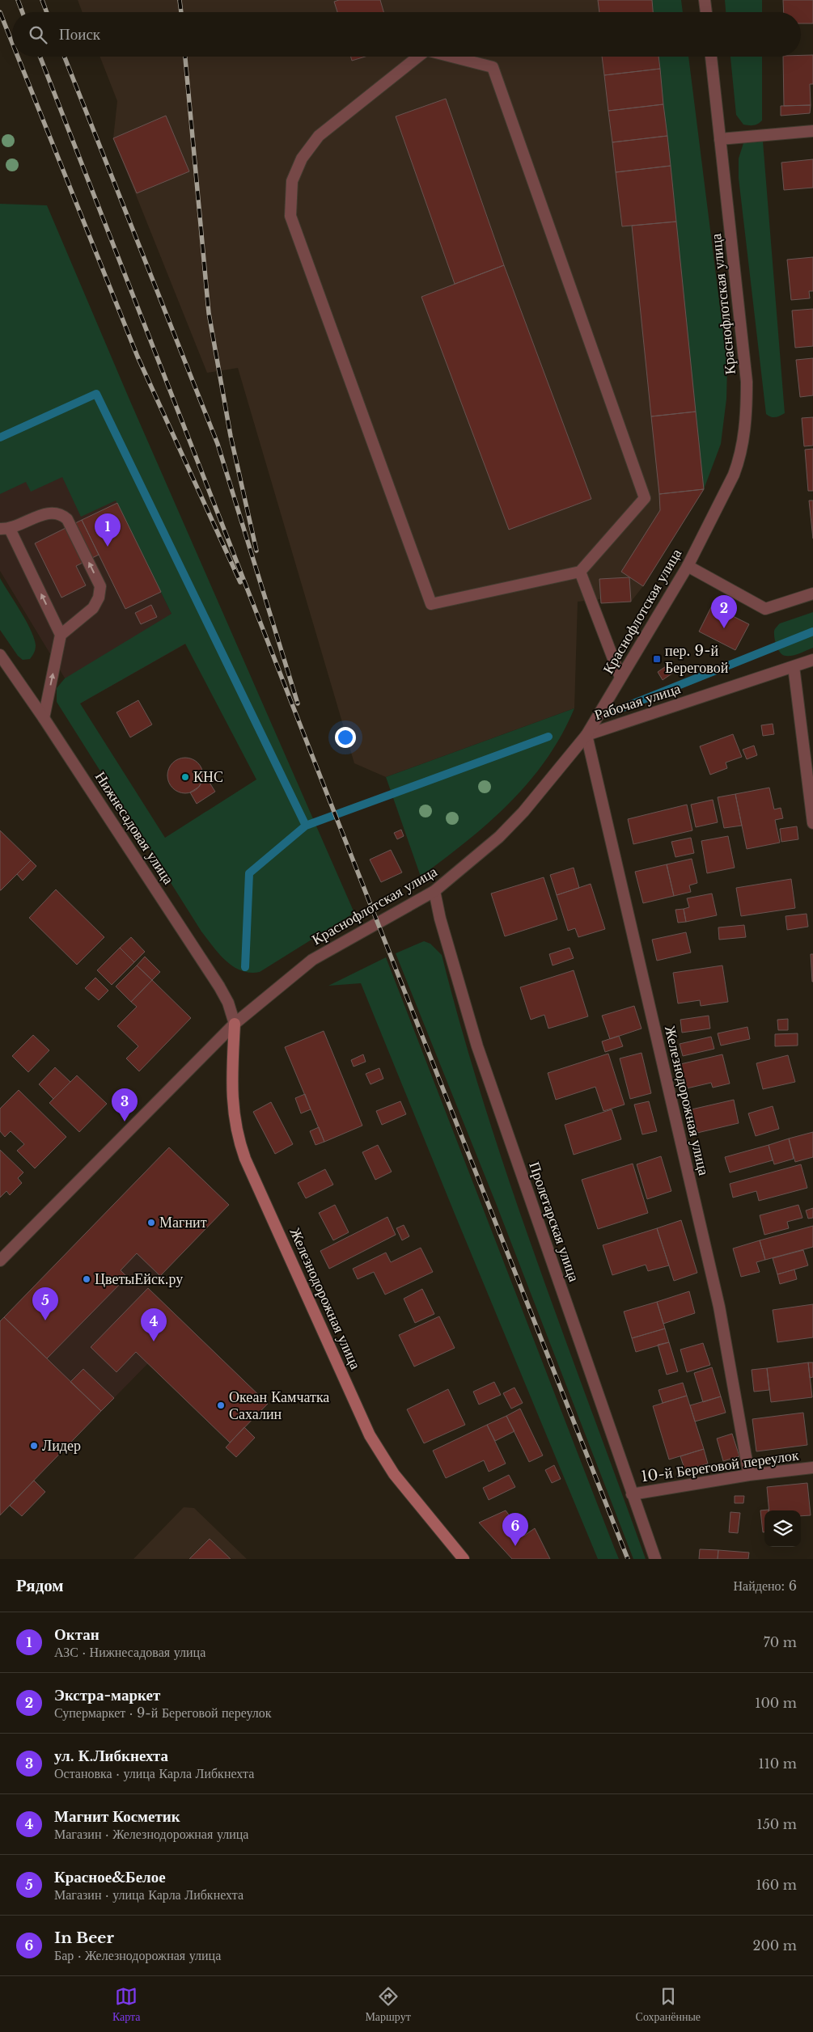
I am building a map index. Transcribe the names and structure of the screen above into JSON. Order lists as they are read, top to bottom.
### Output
{
  "streets": {
    "main road": ["Железнодорожная улица"],
    "street": [
      "Краснофлотская улица",
      "Рабочая улица",
      "Нижнесадовая улица",
      "Пролетарская улица",
      "10-й Береговой переулок"
    ]
  },
  "crossings": [
    ["Краснофлотская улица", "Рабочая улица"],
    ["Краснофлотская улица", "Нижнесадовая улица"],
    ["Краснофлотская улица", "Железнодорожная улица"],
    ["Краснофлотская улица", "Пролетарская улица"],
    ["Рабочая улица", "Железнодорожная улица"],
    ["Нижнесадовая улица", "Железнодорожная улица"],
    ["Железнодорожная улица", "10-й Береговой переулок"],
    ["Пролетарская улица", "10-й Береговой переулок"]
  ],
  "places": {
    "transit": ["пер. 9-й Береговой"],
    "other": [
      "КНС",
      "Магнит",
      "ЦветыЕйск.ру",
      "Океан Камчатка Сахалин",
      "Лидер"
    ]
  },
  "page": {
    "search": "Поиск",
    "pins": [
      "1",
      "2",
      "3",
      "5",
      "4",
      "6"
    ],
    "heading": ["Рядом", "Найдено: 6"],
    "list": [
      {
        "mark": "1",
        "name": "Октан",
        "note": "АЗС · Нижнесадовая улица",
        "value": "70 m"
      },
      {
        "mark": "2",
        "name": "Экстра-маркет",
        "note": "Супермаркет · 9-й Береговой переулок",
        "value": "100 m"
      },
      {
        "mark": "3",
        "name": "ул. К.Либкнехта",
        "note": "Остановка · улица Карла Либкнехта",
        "value": "110 m"
      },
      {
        "mark": "4",
        "name": "Магнит Косметик",
        "note": "Магазин · Железнодорожная улица",
        "value": "150 m"
      },
      {
        "mark": "5",
        "name": "Красное&Белое",
        "note": "Магазин · улица Карла Либкнехта",
        "value": "160 m"
      },
      {
        "mark": "6",
        "name": "In Beer",
        "note": "Бар · Железнодорожная улица",
        "value": "200 m"
      }
    ],
    "nav": ["Карта", "Маршрут", "Сохранённые"]
  }
}
